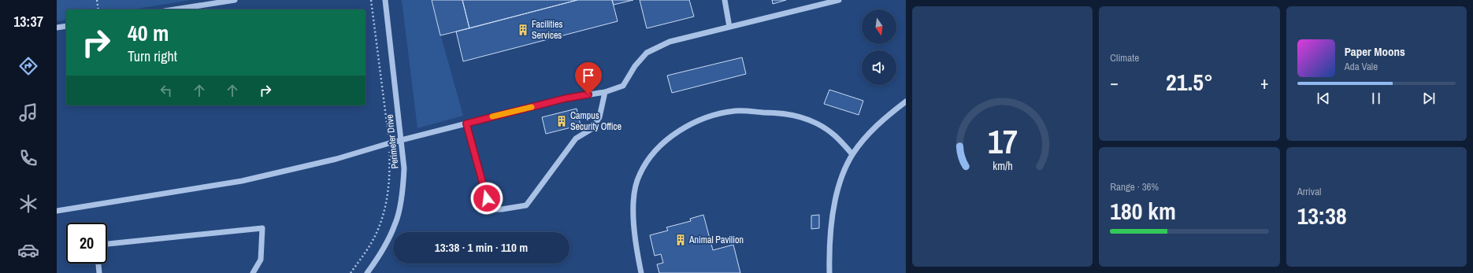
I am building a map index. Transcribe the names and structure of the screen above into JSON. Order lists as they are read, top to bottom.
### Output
{
  "streets": {
    "street": ["Perimeter Drive"]
  },
  "places": {
    "building": ["Facilities Services", "Campus Security Office", "Animal Pavilion"]
  },
  "north": "bottom",
  "page": {
    "tabs": "13:37",
    "tile": [
      "Climate",
      ["Range · 36%", "180 km"],
      ["Arrival", "13:38"]
    ],
    "turn": ["40 m", "Turn right"],
    "song": ["Paper Moons", "Ada Vale"],
    "heat": ["−", "21.5°", "+"],
    "limit": "20",
    "trip": "13:38 · 1 min · 110 m",
    "gauge": ["17", "km/h"]
  }
}
